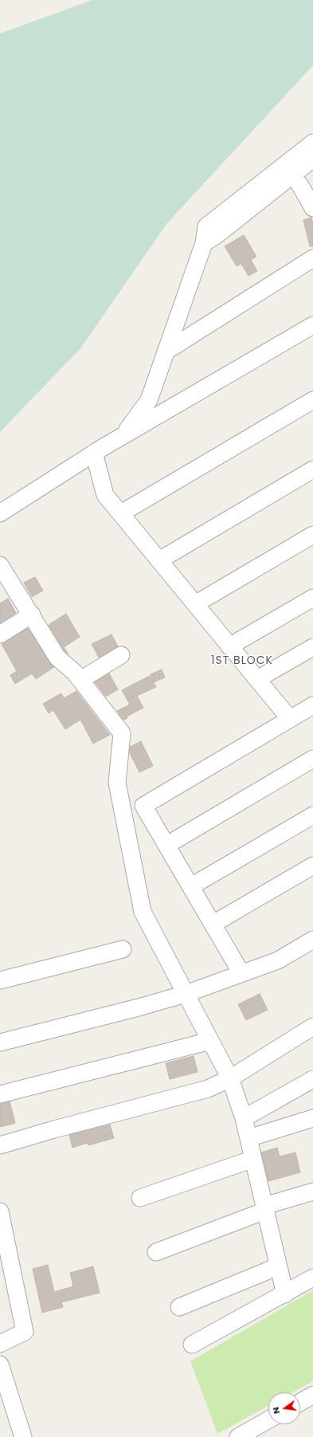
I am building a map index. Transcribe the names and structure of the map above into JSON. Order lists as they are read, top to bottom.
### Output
{
  "districts": ["1ST BLOCK"],
  "north": "left"
}
